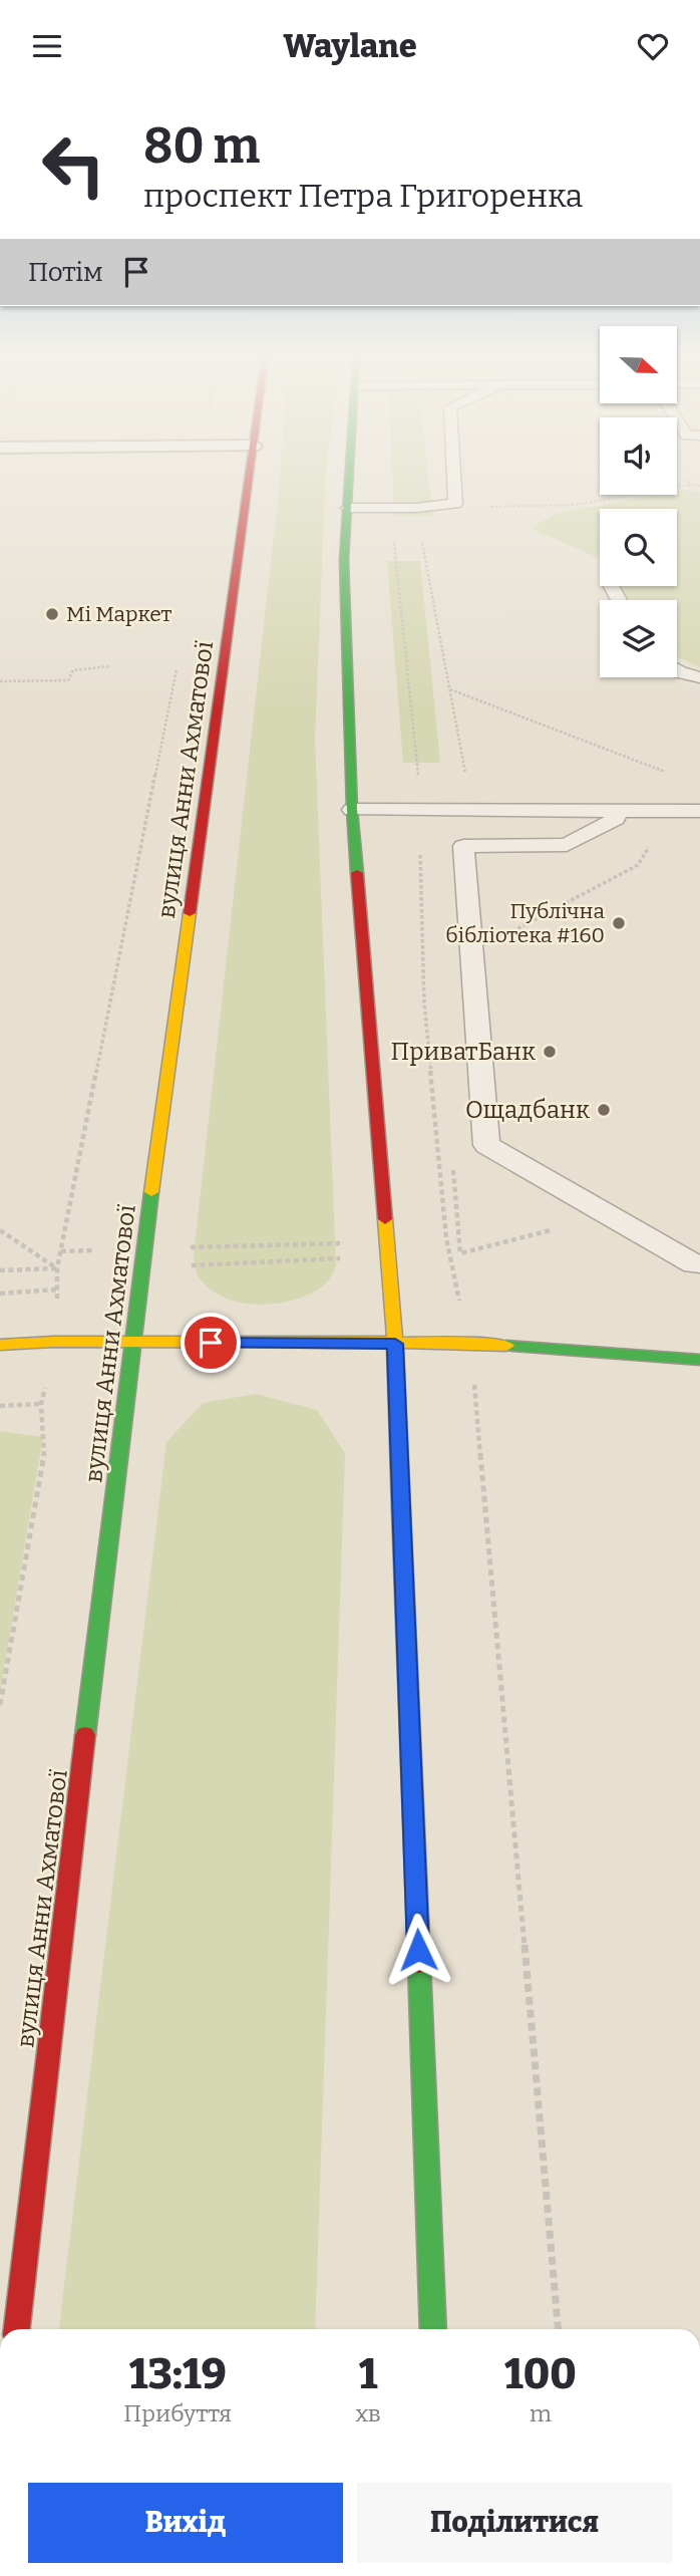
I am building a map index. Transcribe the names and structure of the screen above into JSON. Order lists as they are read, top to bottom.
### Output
{
  "streets": {
    "main road": ["вулиця Анни Ахматової"]
  },
  "places": [
    "Мі Маркет",
    "Публічна бібліотека #160",
    "ПриватБанк",
    "Ощадбанк"
  ],
  "north": "right",
  "page": {
    "header": "Waylane",
    "turn": ["80 m", "проспект Петра Григоренка"],
    "then": "Потім",
    "eta": [
      "13:19",
      "Прибуття",
      "1",
      "хв",
      "100",
      "m"
    ],
    "buttons": ["Вихід", "Поділитися"]
  }
}
